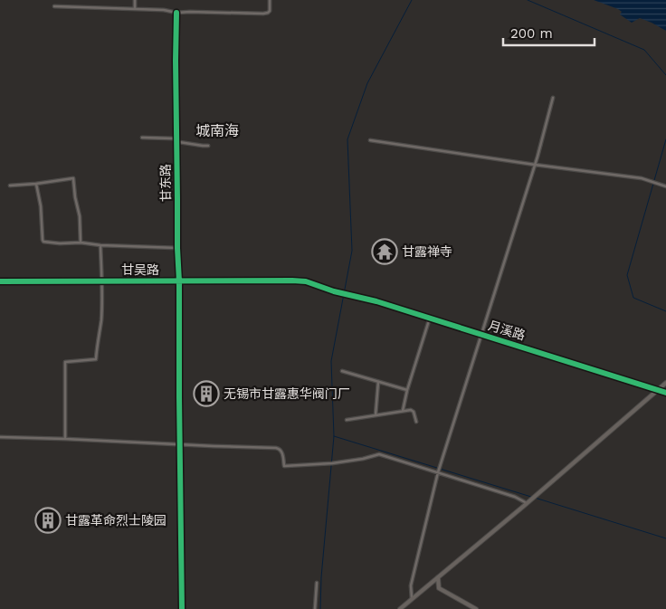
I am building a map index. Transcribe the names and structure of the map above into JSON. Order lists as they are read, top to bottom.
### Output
{
  "streets": {
    "street": ["甘东路", "甘吴路", "月溪路"]
  },
  "crossings": [
    ["甘东路", "甘吴路"],
    ["甘吴路", "月溪路"]
  ],
  "districts": ["城南海"],
  "places": {
    "temple": ["甘露禅寺"],
    "building": ["无锡市甘露惠华阀门厂", "甘露革命烈士陵园"]
  },
  "scale_bar": "200 m"
}
